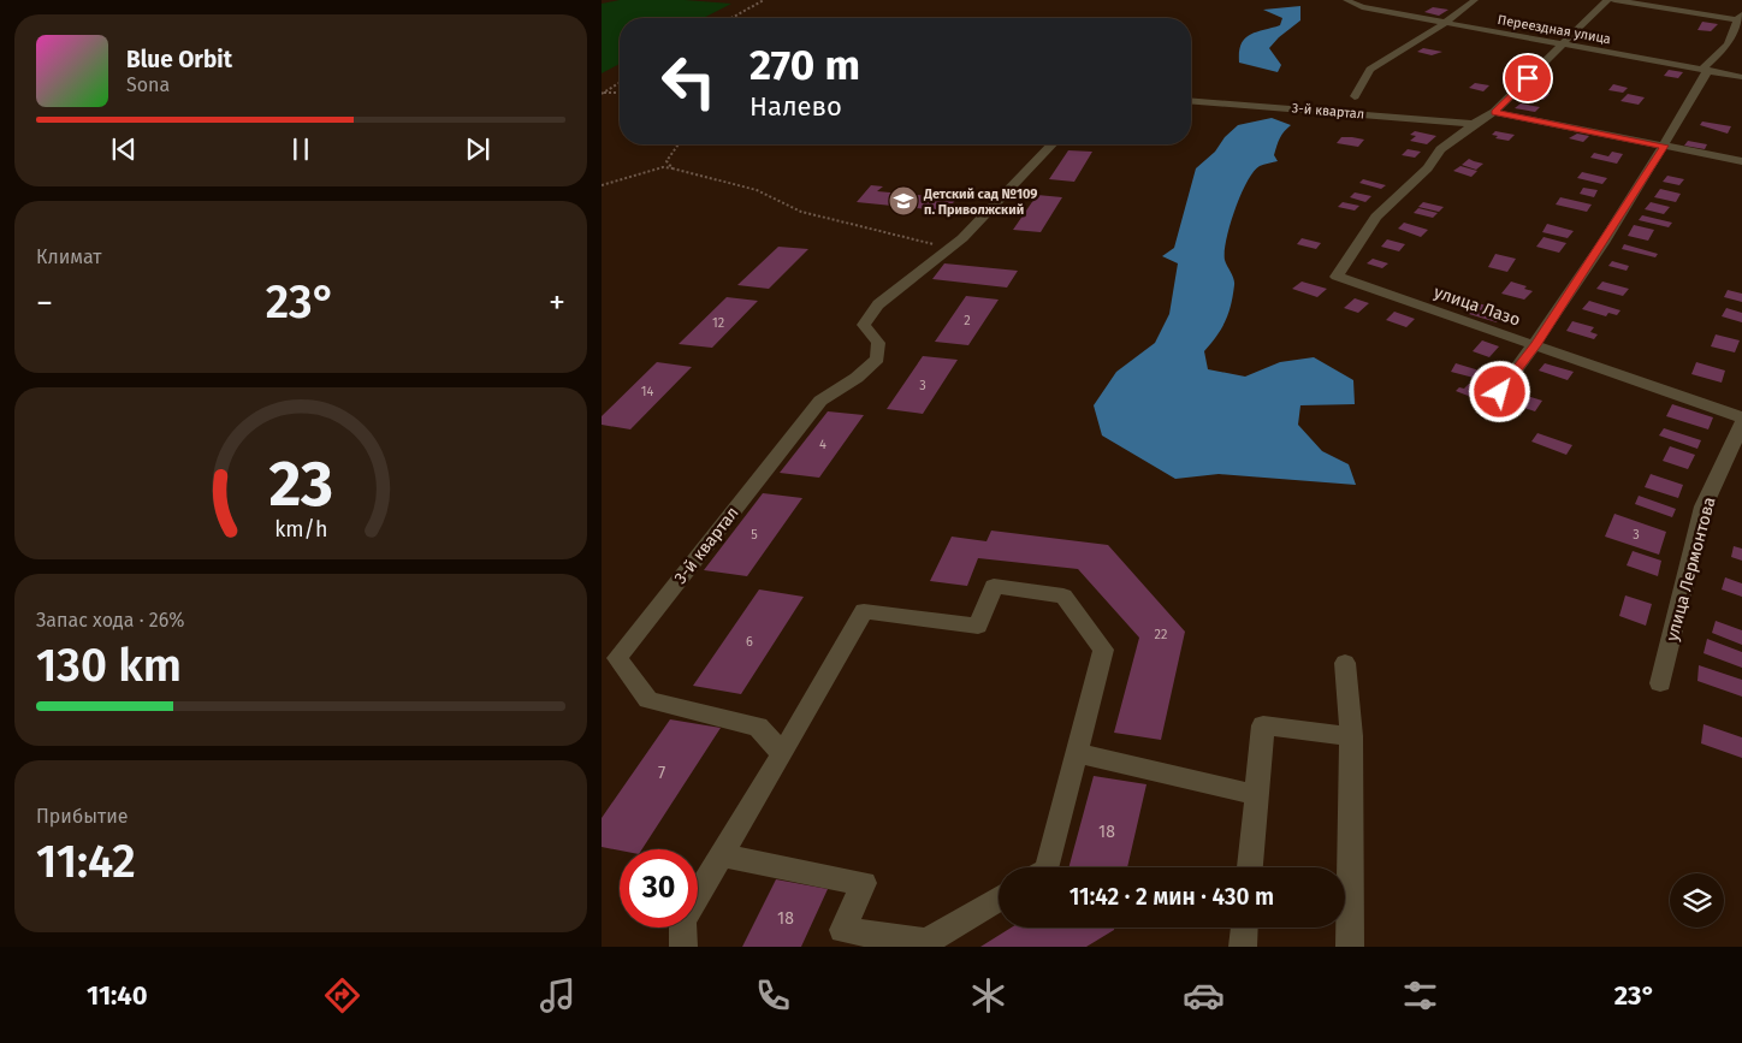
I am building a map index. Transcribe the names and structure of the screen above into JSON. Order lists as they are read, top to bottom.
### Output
{
  "streets": {
    "street": [
      "Переездная улица",
      "3-й квартал",
      "улица Лазо",
      "улица Лермонтова"
    ]
  },
  "crossings": [
    ["3-й квартал", "улица Лазо"]
  ],
  "places": {
    "school or university": ["Детский сад №109 п. Приволжский"]
  },
  "house_numbers": [
    "2",
    "12",
    "3",
    "14",
    "4",
    "5",
    "3",
    "22",
    "6",
    "7",
    "18",
    "18"
  ],
  "page": {
    "turn": ["270 m", "Налево"],
    "song": ["Blue Orbit", "Sona"],
    "tile": [
      "Климат",
      ["Запас хода · 26%", "130 km"],
      ["Прибытие", "11:42"]
    ],
    "heat": ["−", "23°", "+"],
    "limit": "30",
    "trip": "11:42 · 2 мин · 430 m",
    "tabs": ["11:40", "23°"],
    "gauge": ["23", "km/h"]
  }
}
